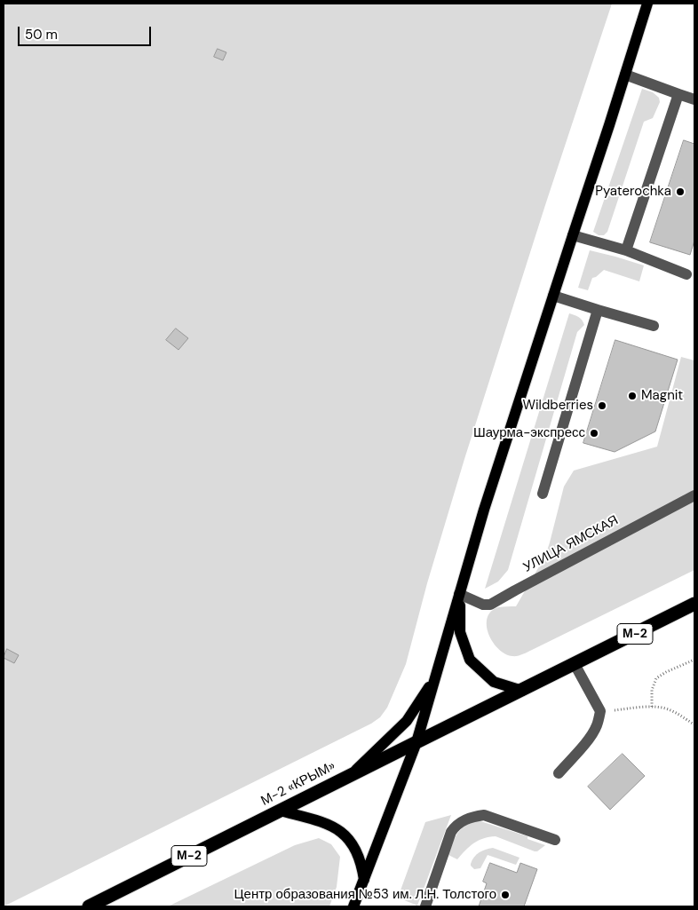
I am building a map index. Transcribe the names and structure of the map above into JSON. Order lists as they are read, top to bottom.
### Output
{
  "streets": {
    "highway": ["М-2", "М-2 «КРЫМ»"],
    "street": ["УЛИЦА ЯМСКАЯ"]
  },
  "crossings": [
    ["М-2", "М-2 «КРЫМ»"]
  ],
  "places": [
    "Pyaterochka",
    "Magnit",
    "Wildberries",
    "Шаурма-экспресс",
    "Центр образования №53 им. Л.Н. Толстого"
  ],
  "scale_bar": "50 m"
}
